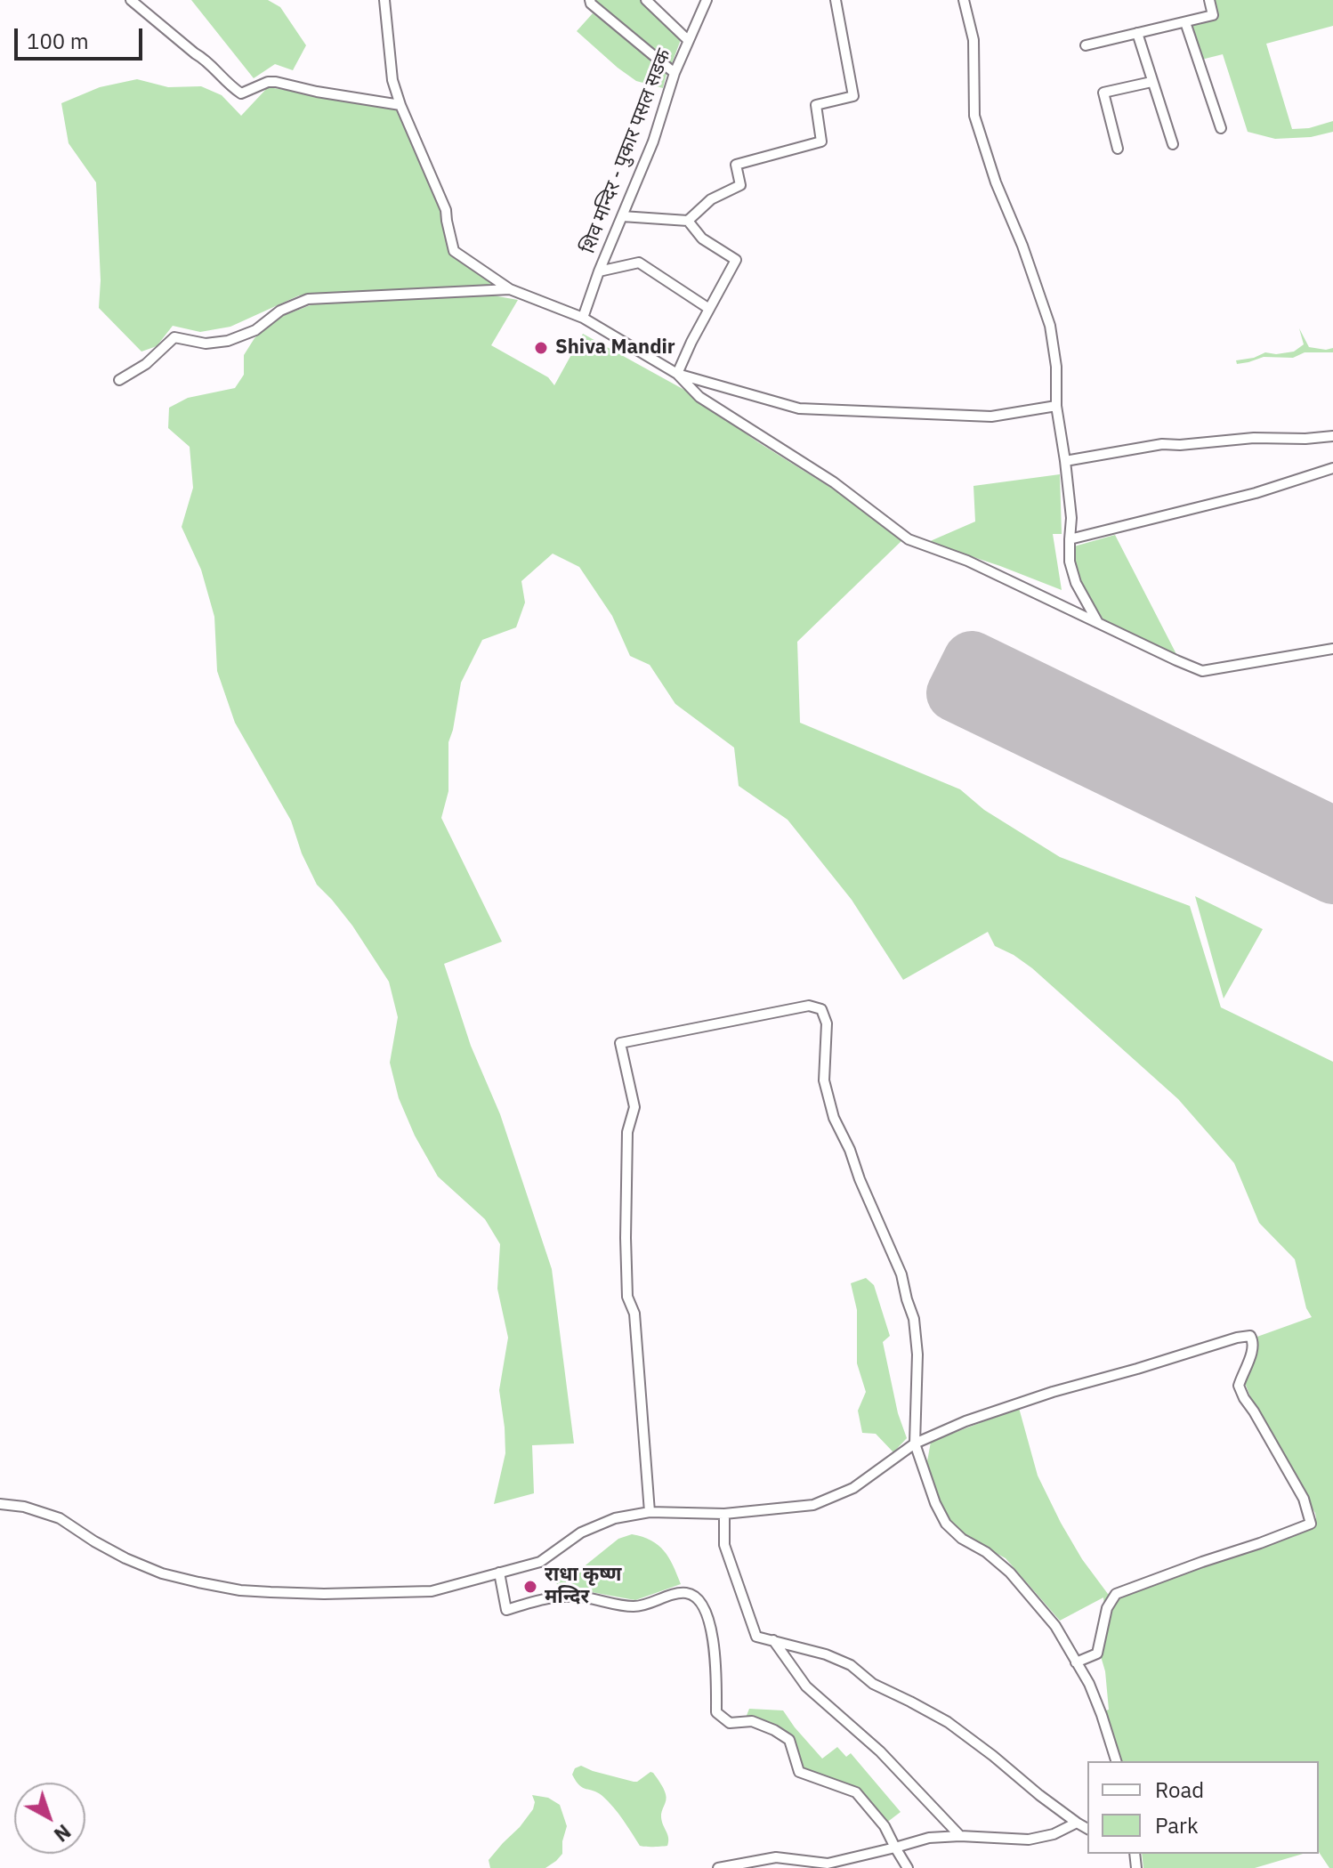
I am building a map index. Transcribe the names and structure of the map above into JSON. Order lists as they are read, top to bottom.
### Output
{
  "streets": {
    "street": ["शिव मन्दिर - पुकार पसल सडक"]
  },
  "places": ["Shiva Mandir", "राधा कृष्ण मन्दिर"],
  "legend": ["Road", "Park"],
  "scale_bar": "100 m",
  "north": "bottom right"
}
